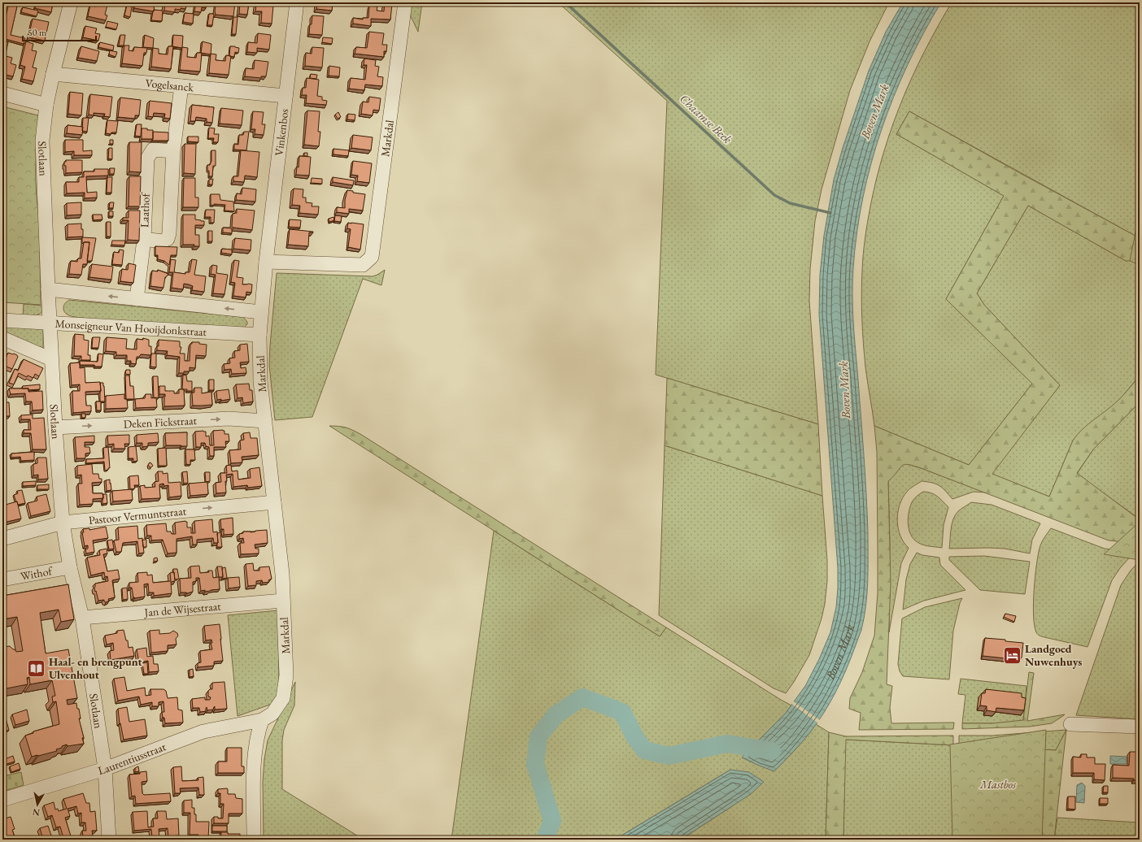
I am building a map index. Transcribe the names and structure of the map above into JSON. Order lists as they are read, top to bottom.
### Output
{
  "streets": {
    "street": [
      "Vogelsanck",
      "Vinkenbos",
      "Markdal",
      "Slotlaan",
      "Laathof",
      "Monseigneur Van Hooijdonkstraat",
      "Deken Fickstraat",
      "Pastoor Vermuntstraat",
      "Withof",
      "Jan de Wijsestraat",
      "Laurentiusstraat"
    ]
  },
  "crossings": [
    ["Vogelsanck", "Vinkenbos"],
    ["Vogelsanck", "Slotlaan"],
    ["Vogelsanck", "Laathof"],
    ["Vinkenbos", "Markdal"],
    ["Markdal", "Monseigneur Van Hooijdonkstraat"],
    ["Markdal", "Deken Fickstraat"],
    ["Markdal", "Pastoor Vermuntstraat"],
    ["Markdal", "Jan de Wijsestraat"],
    ["Markdal", "Laurentiusstraat"],
    ["Slotlaan", "Monseigneur Van Hooijdonkstraat"],
    ["Slotlaan", "Deken Fickstraat"],
    ["Slotlaan", "Pastoor Vermuntstraat"],
    ["Slotlaan", "Withof"],
    ["Slotlaan", "Jan de Wijsestraat"],
    ["Slotlaan", "Laurentiusstraat"]
  ],
  "one_way": ["Pastoor Vermuntstraat"],
  "water": ["Boven Mark", "Chaamse Beek"],
  "parks": ["Mastbos"],
  "places": {
    "hotel": ["Landgoed Nuwenhuys"],
    "library": ["Haal- en brengpunt Ulvenhout"]
  },
  "scale_bar": "50 m",
  "north": "bottom"
}
